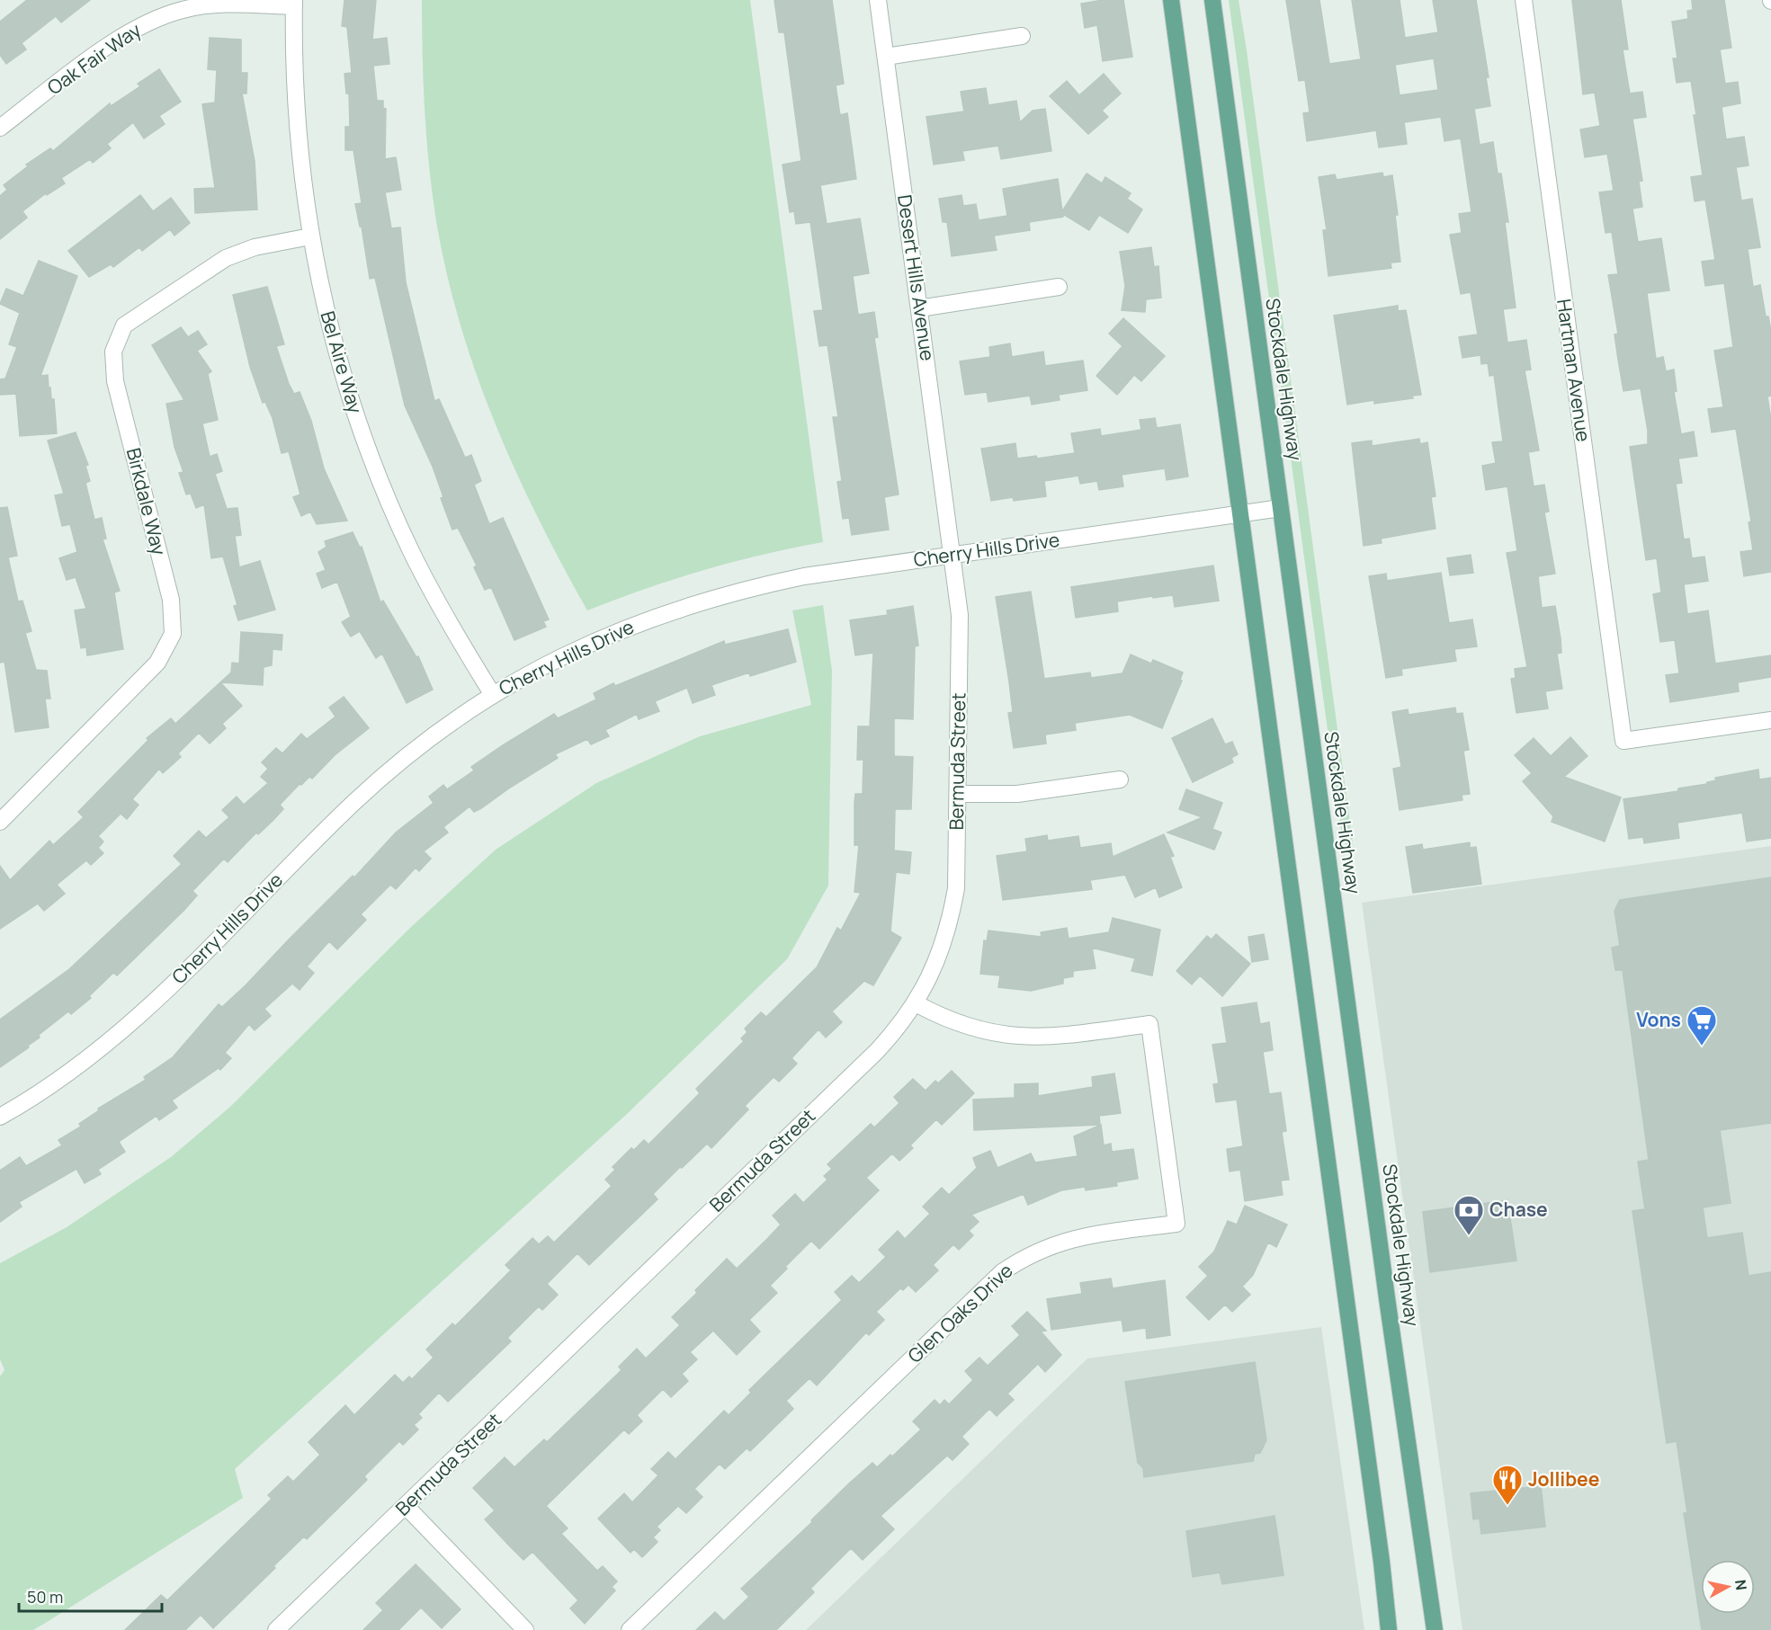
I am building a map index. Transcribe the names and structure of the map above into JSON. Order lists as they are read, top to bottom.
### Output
{
  "streets": {
    "main road": ["Stockdale Highway"],
    "street": [
      "Oak Fair Way",
      "Desert Hills Avenue",
      "Bel Aire Way",
      "Hartman Avenue",
      "Birkdale Way",
      "Cherry Hills Drive",
      "Bermuda Street",
      "Glen Oaks Drive"
    ]
  },
  "crossings": [
    ["Oak Fair Way", "Bel Aire Way"],
    ["Desert Hills Avenue", "Cherry Hills Drive"],
    ["Desert Hills Avenue", "Bermuda Street"],
    ["Bel Aire Way", "Birkdale Way"],
    ["Bel Aire Way", "Cherry Hills Drive"],
    ["Stockdale Highway", "Cherry Hills Drive"],
    ["Cherry Hills Drive", "Bermuda Street"],
    ["Bermuda Street", "Glen Oaks Drive"]
  ],
  "places": {
    "supermarket": ["Vons"],
    "bank": ["Chase"],
    "restaurant": ["Jollibee"]
  },
  "scale_bar": "50 m",
  "north": "right"
}
